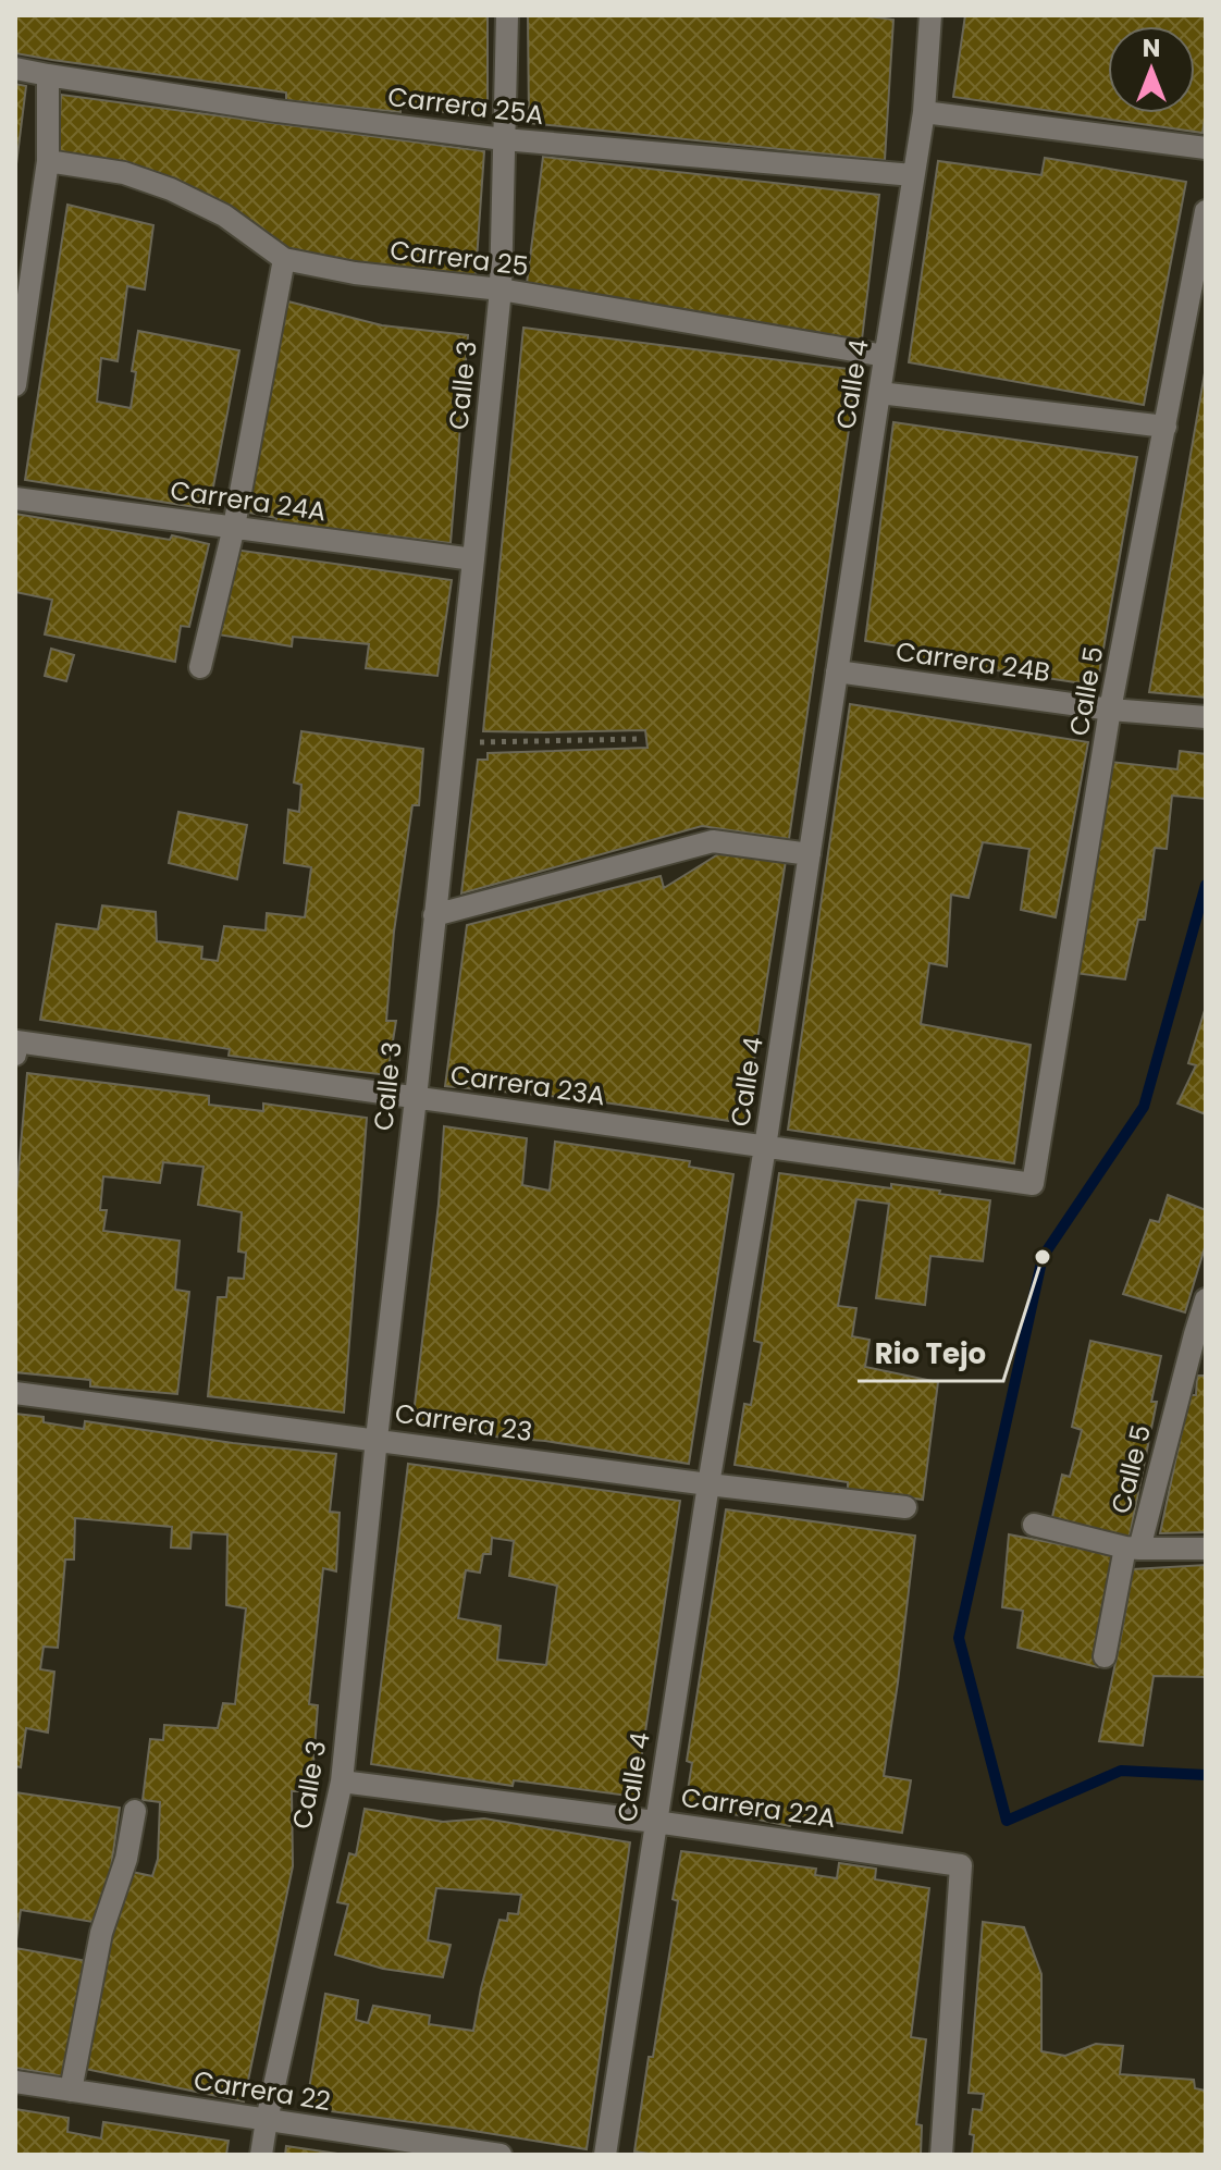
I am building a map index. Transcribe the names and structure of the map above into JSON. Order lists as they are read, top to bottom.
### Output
{
  "streets": {
    "street": [
      "Carrera 25A",
      "Carrera 25",
      "Calle 4",
      "Calle 3",
      "Carrera 24A",
      "Carrera 24B",
      "Calle 5",
      "Carrera 23A",
      "Carrera 23",
      "Carrera 22A",
      "Carrera 22"
    ]
  },
  "crossings": [
    ["Carrera 25A", "Calle 4"],
    ["Carrera 25A", "Calle 3"],
    ["Carrera 25", "Calle 4"],
    ["Carrera 25", "Calle 3"],
    ["Calle 4", "Carrera 24B"],
    ["Calle 4", "Carrera 23A"],
    ["Calle 4", "Carrera 23"],
    ["Calle 4", "Carrera 22A"],
    ["Calle 3", "Carrera 24A"],
    ["Calle 3", "Carrera 23A"],
    ["Calle 3", "Carrera 23"],
    ["Calle 3", "Carrera 22A"],
    ["Calle 3", "Carrera 22"],
    ["Carrera 24B", "Calle 5"],
    ["Calle 5", "Carrera 23A"]
  ],
  "places": ["Rio Tejo"],
  "north": "top"
}
